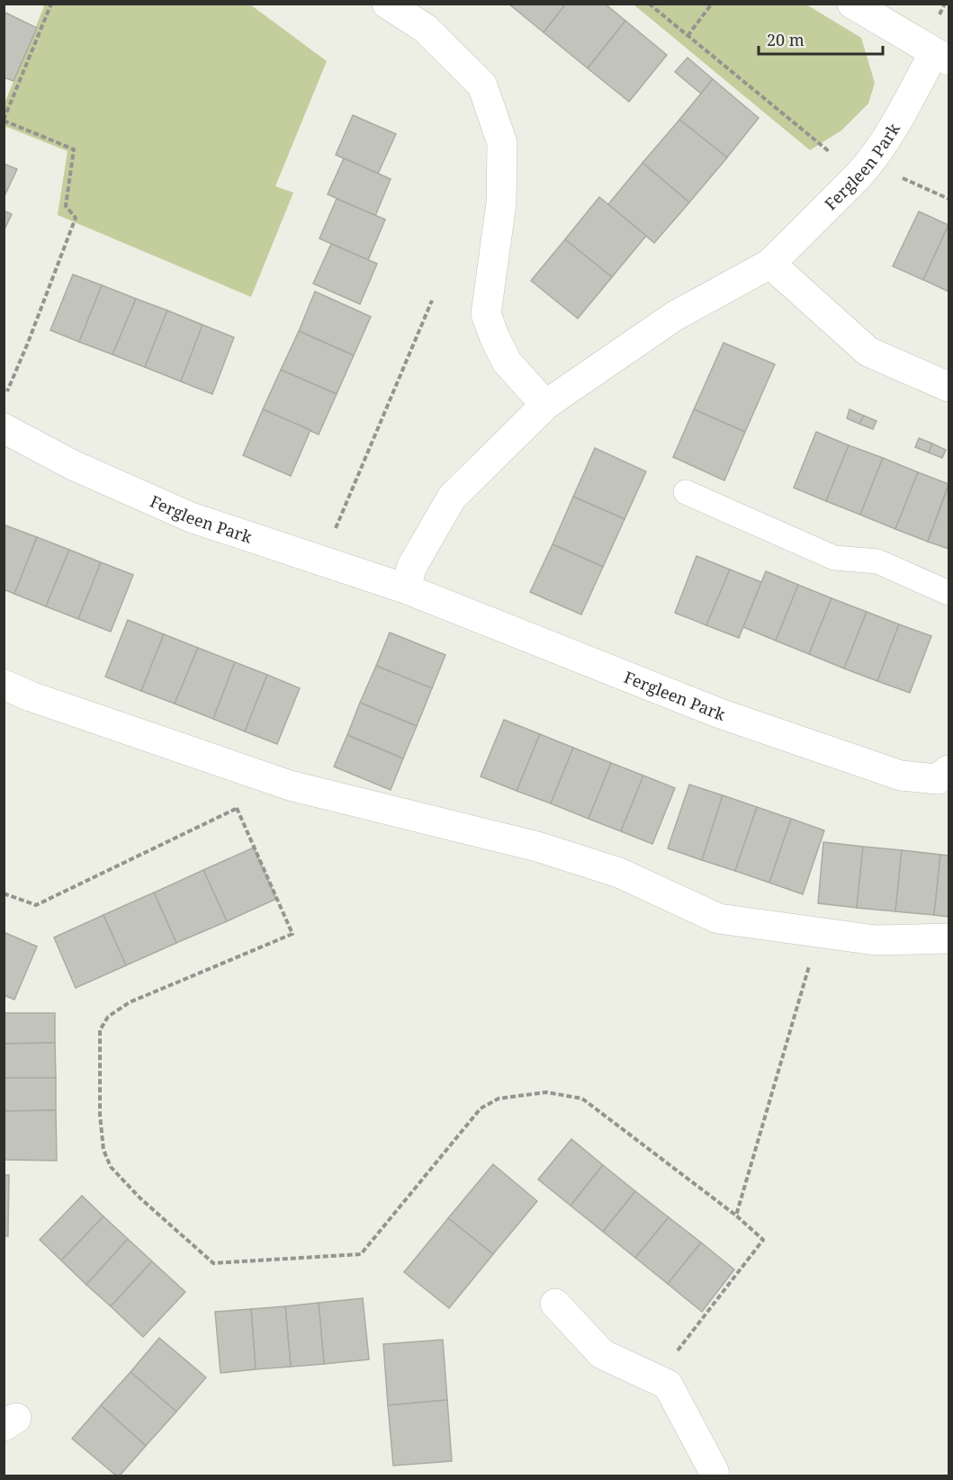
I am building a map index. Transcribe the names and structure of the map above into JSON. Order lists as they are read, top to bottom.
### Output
{
  "streets": {
    "street": ["Fergleen Park"]
  },
  "scale_bar": "20 m"
}
